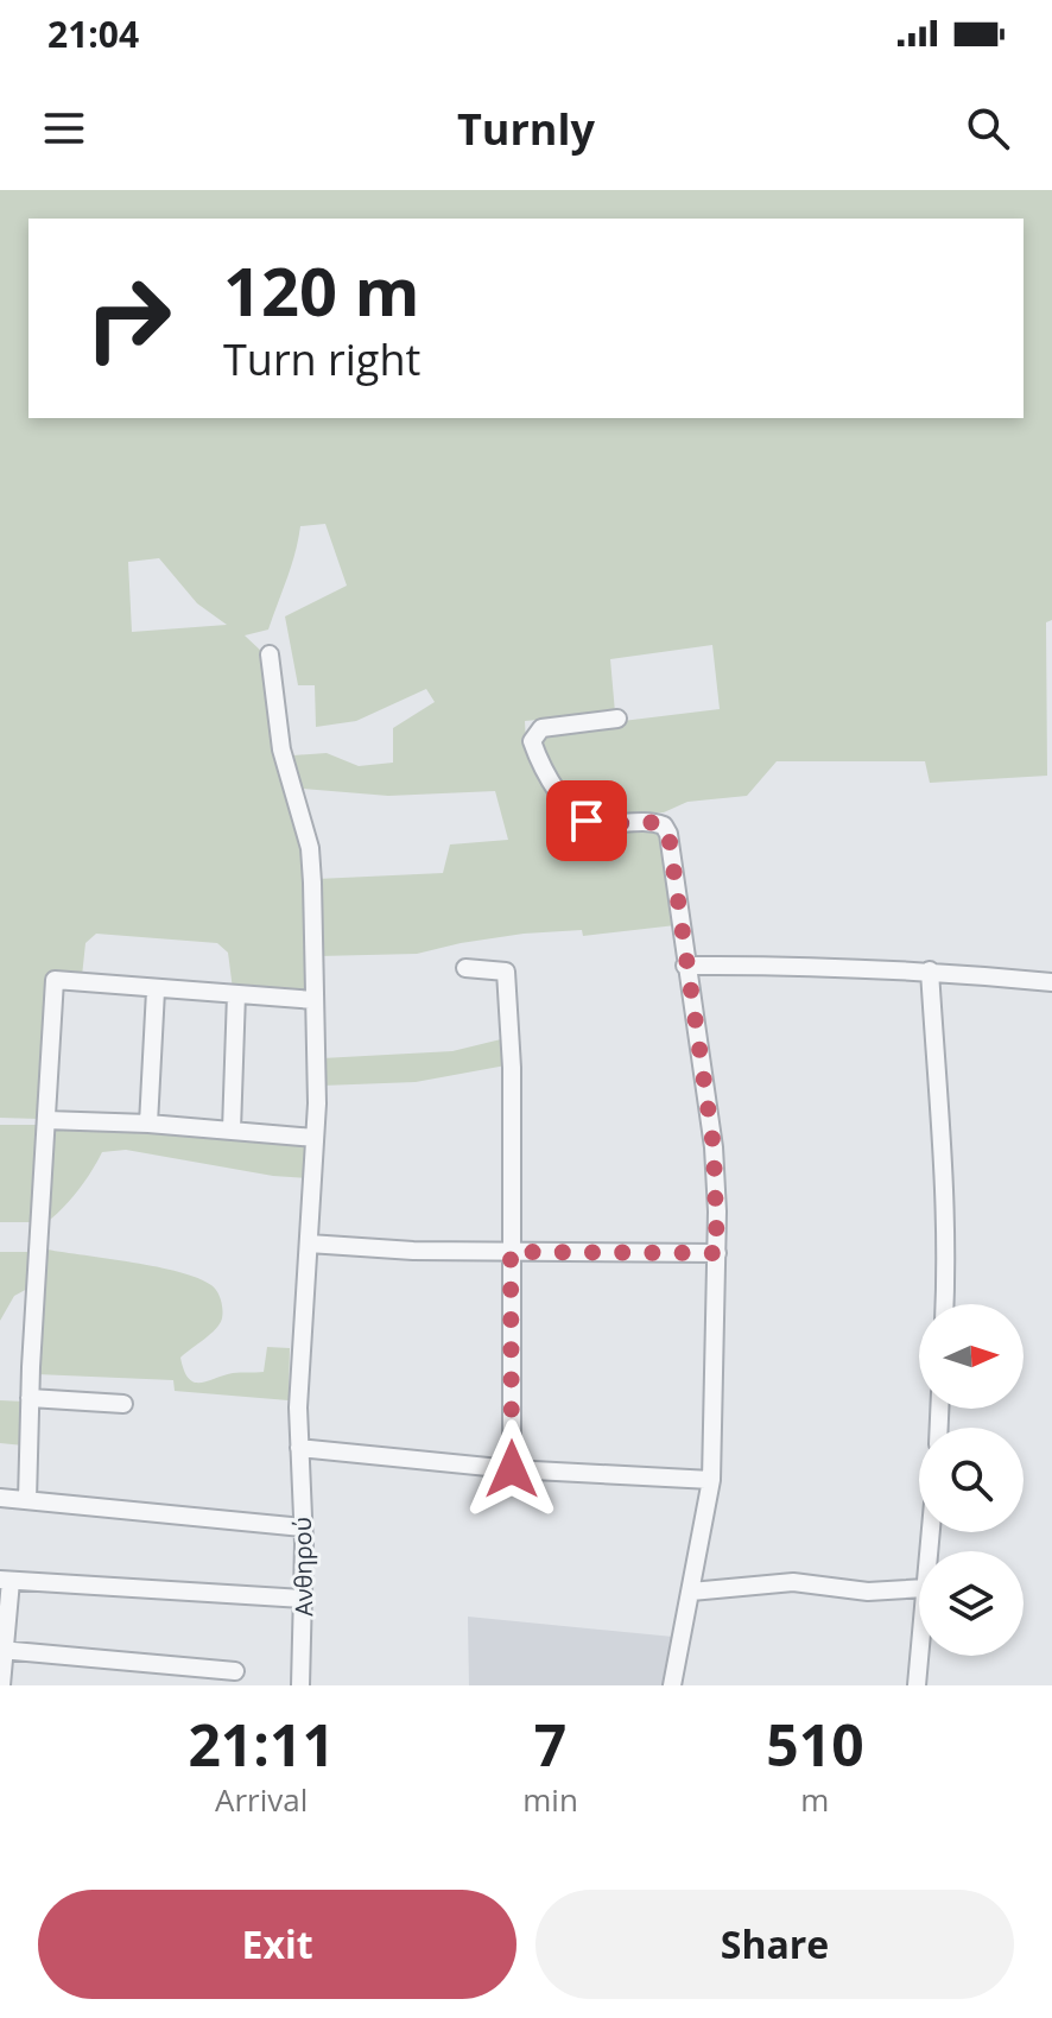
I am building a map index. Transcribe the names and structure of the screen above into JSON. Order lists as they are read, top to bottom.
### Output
{
  "streets": {
    "street": ["Ανθηρού"]
  },
  "north": "right",
  "page": {
    "status": "21:04",
    "header": "Turnly",
    "turn": ["120 m", "Turn right"],
    "eta": [
      "21:11",
      "Arrival",
      "7",
      "min",
      "510",
      "m"
    ],
    "buttons": ["Exit", "Share"]
  }
}
